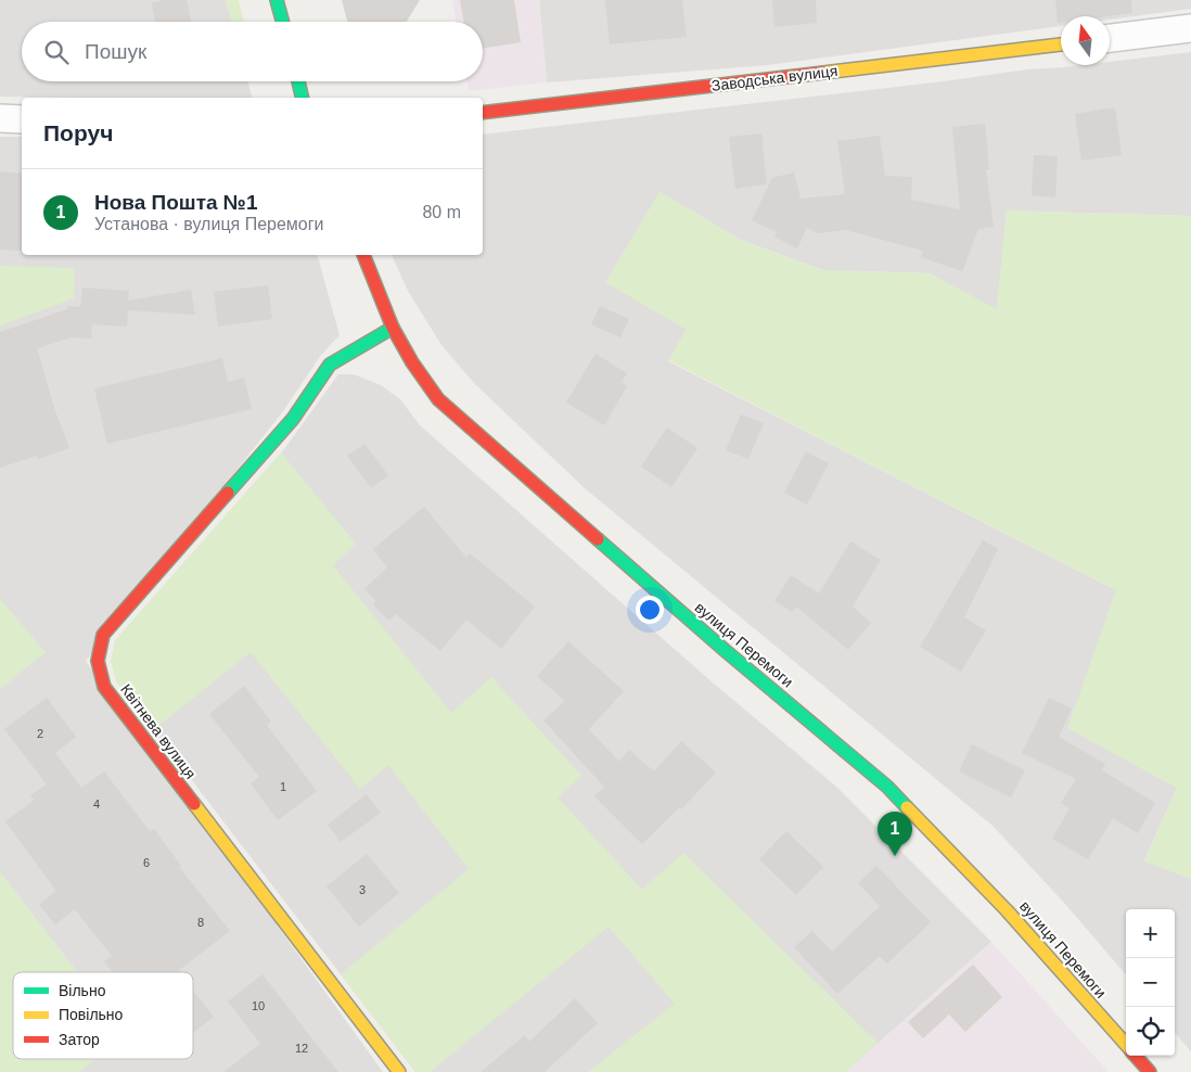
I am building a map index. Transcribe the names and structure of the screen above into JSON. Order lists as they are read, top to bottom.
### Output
{
  "streets": {
    "street": ["Заводська вулиця", "вулиця Перемоги", "Квітнева вулиця"]
  },
  "crossings": [
    ["вулиця Перемоги", "Квітнева вулиця"]
  ],
  "house_numbers": [
    "2",
    "1",
    "4",
    "6",
    "3",
    "8",
    "10",
    "12"
  ],
  "legend": ["Вільно", "Повільно", "Затор"],
  "north": "top",
  "page": {
    "search": "Пошук",
    "heading": "Поруч",
    "list": [
      {
        "mark": "1",
        "name": "Нова Пошта №1",
        "note": "Установа · вулиця Перемоги",
        "value": "80 m"
      }
    ],
    "pins": "1",
    "map_buttons": ["+", "−"]
  }
}
